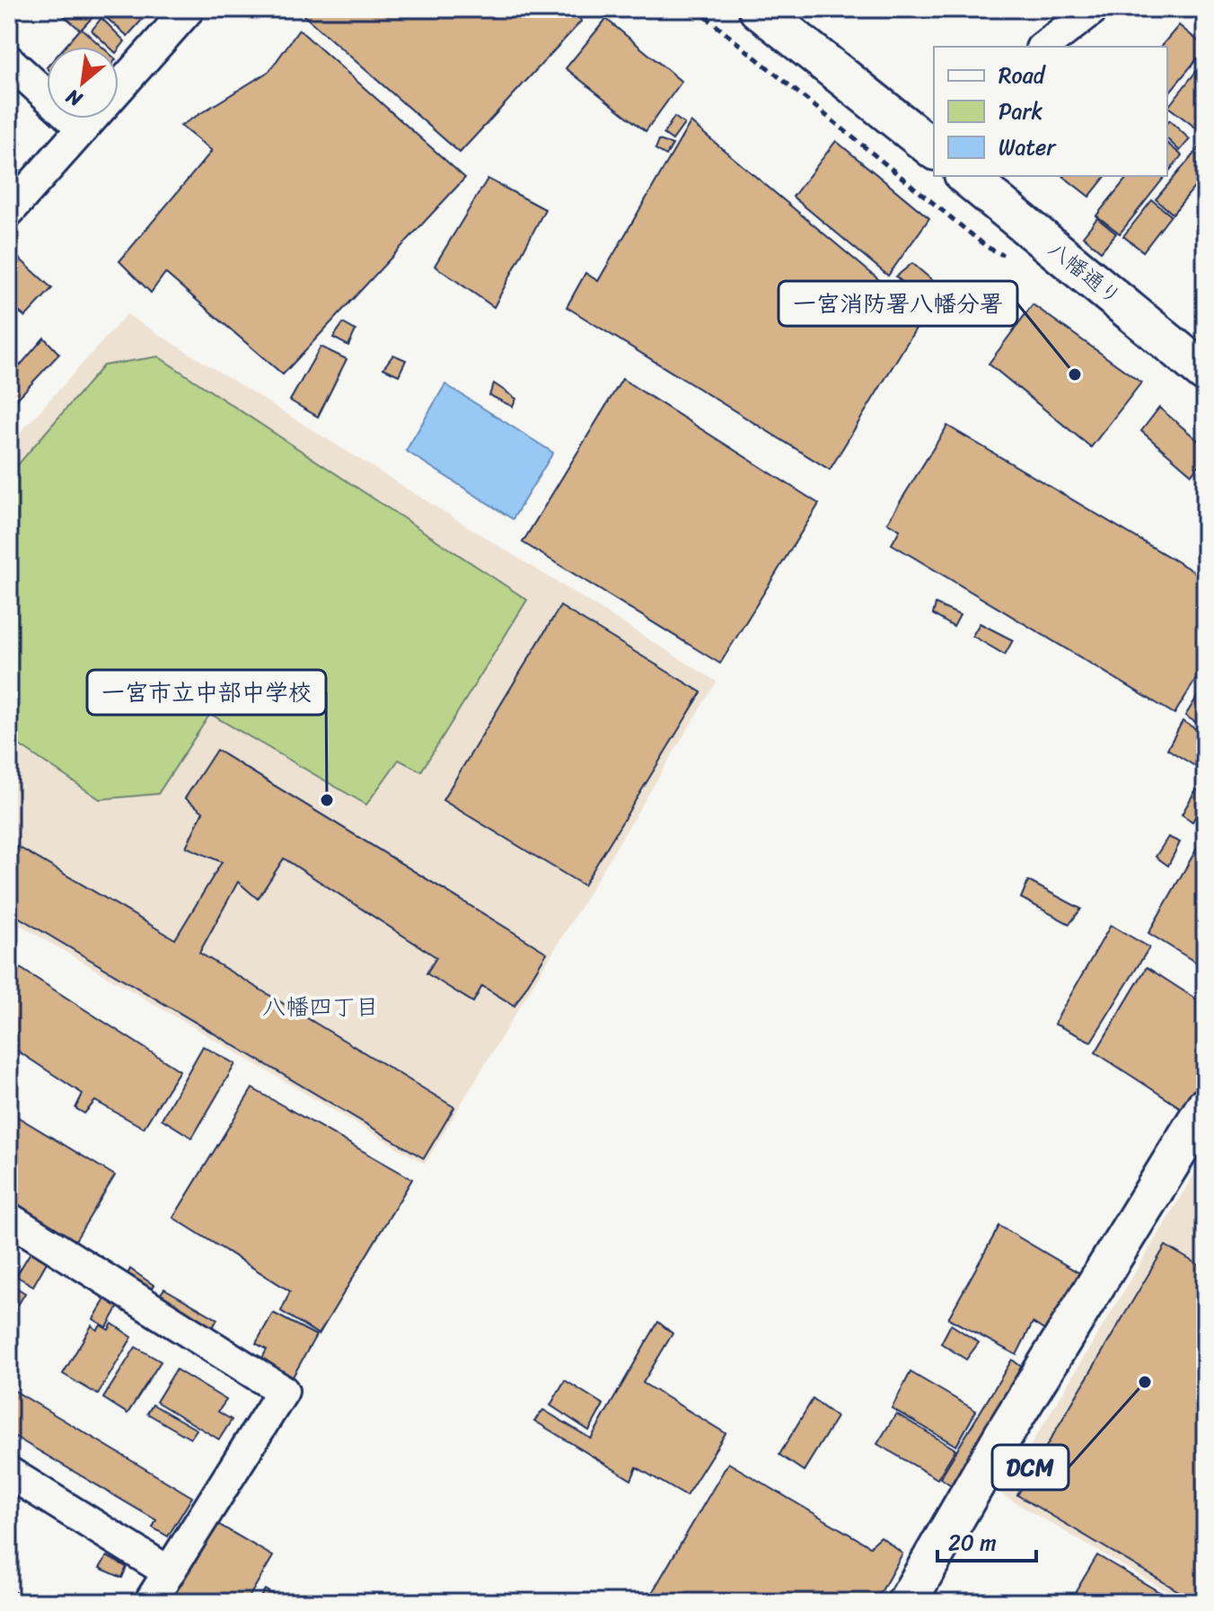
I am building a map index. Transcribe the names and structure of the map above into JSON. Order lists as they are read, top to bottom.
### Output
{
  "streets": {
    "street": ["八幡通り"]
  },
  "districts": ["八幡四丁目"],
  "places": ["一宮消防署八幡分署", "一宮市立中部中学校", "DCM"],
  "legend": ["Road", "Park", "Water"],
  "scale_bar": "20 m",
  "north": "bottom left"
}
